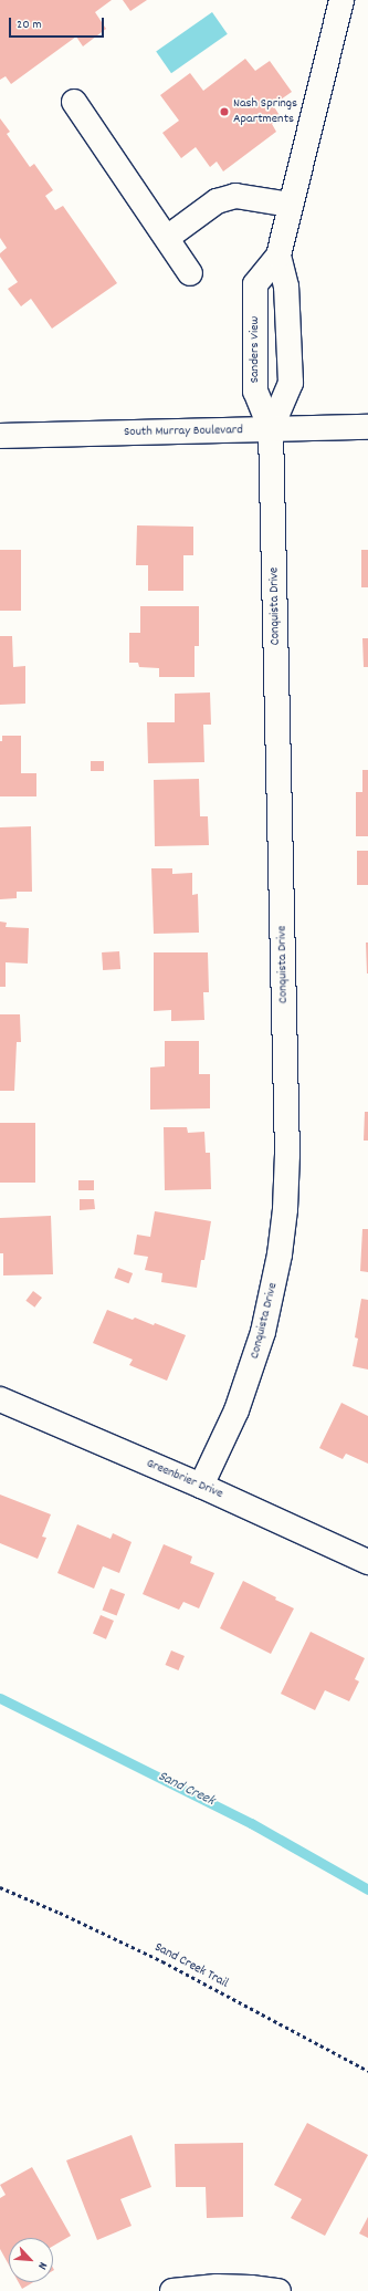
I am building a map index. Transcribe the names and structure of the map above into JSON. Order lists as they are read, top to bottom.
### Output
{
  "streets": {
    "street": [
      "Sanders View",
      "South Murray Boulevard",
      "Conquista Drive",
      "Greenbrier Drive"
    ],
    "path": ["Sand Creek Trail"]
  },
  "crossings": [
    ["Sanders View", "South Murray Boulevard"],
    ["Sanders View", "Conquista Drive"],
    ["South Murray Boulevard", "Conquista Drive"],
    ["Conquista Drive", "Greenbrier Drive"]
  ],
  "water": ["Sand Creek"],
  "places": ["Nash Springs Apartments"],
  "scale_bar": "20 m",
  "north": "bottom right"
}
